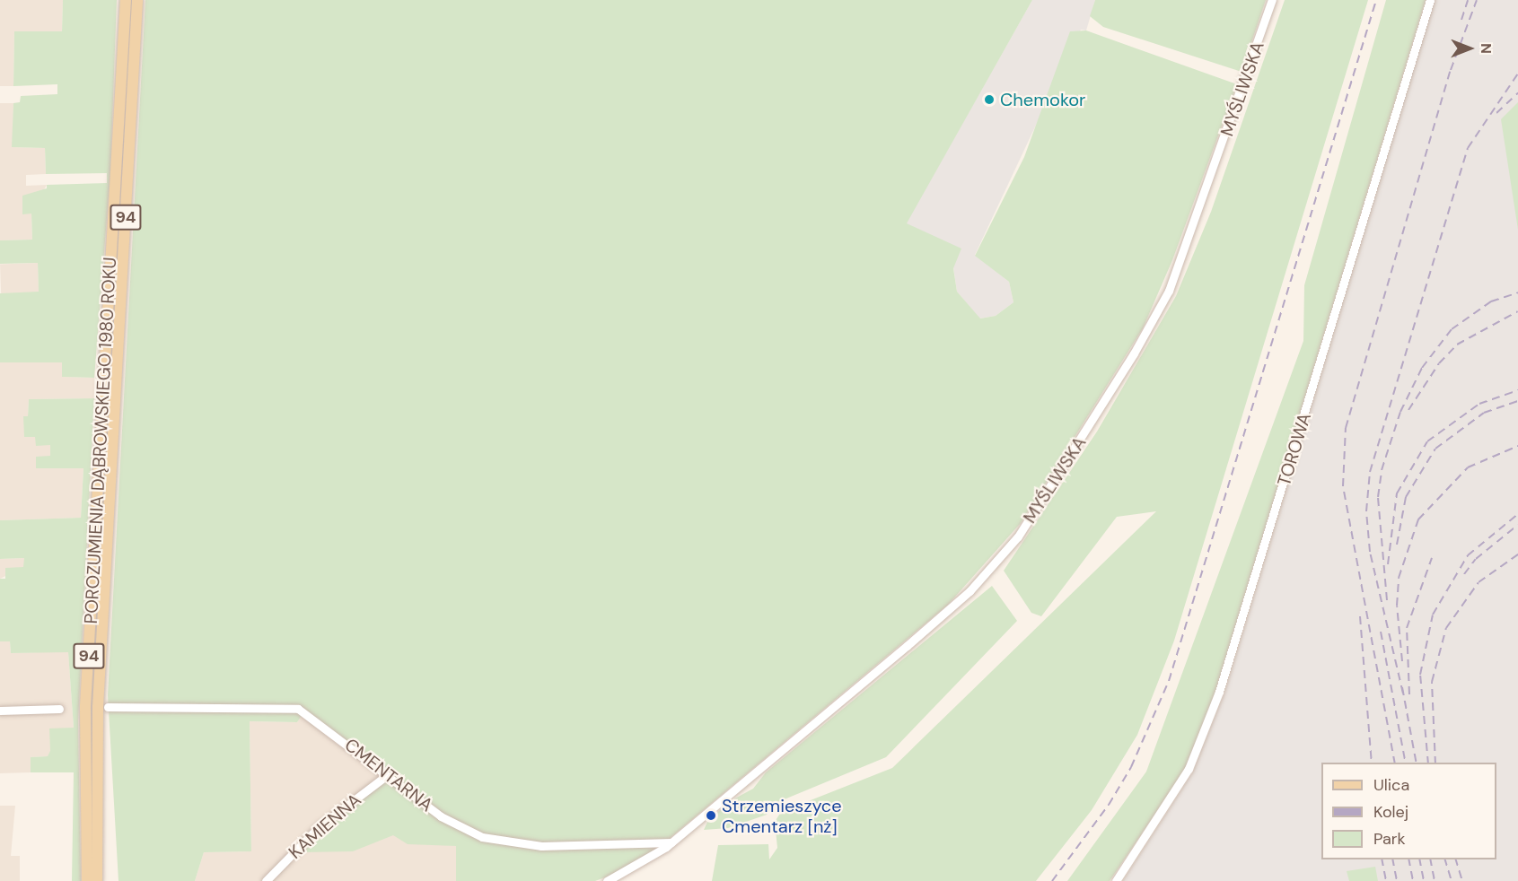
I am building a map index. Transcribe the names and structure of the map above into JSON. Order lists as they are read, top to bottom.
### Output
{
  "streets": {
    "main road": ["94", "POROZUMIENIA DĄBROWSKIEGO 1980 ROKU"],
    "street": [
      "MYŚLIWSKA",
      "TOROWA",
      "CMENTARNA",
      "KAMIENNA"
    ]
  },
  "crossings": [
    ["MYŚLIWSKA", "CMENTARNA"],
    ["CMENTARNA", "KAMIENNA"]
  ],
  "places": ["Chemokor", "Strzemieszyce Cmentarz [nż]"],
  "legend": ["Ulica", "Kolej", "Park"],
  "north": "right"
}
